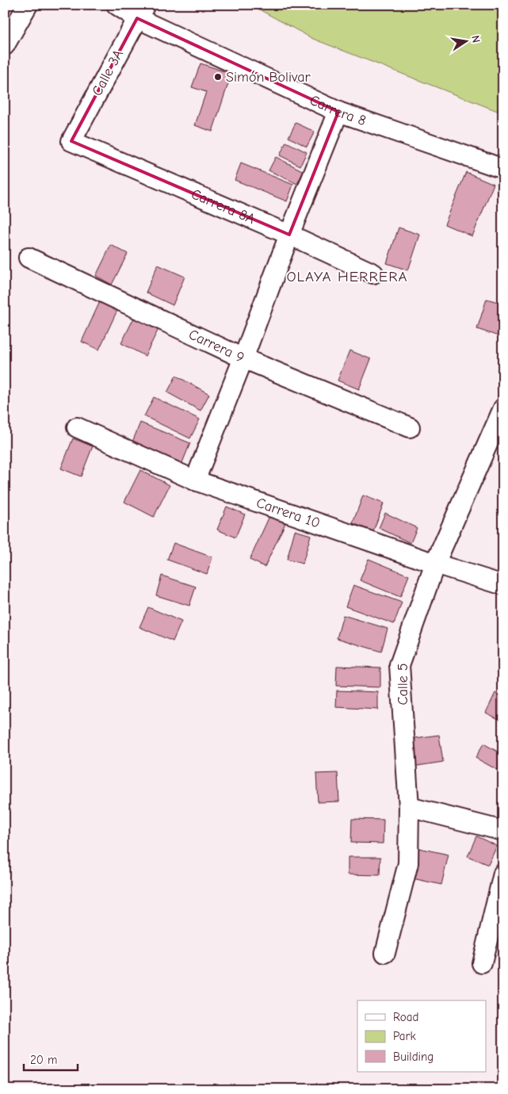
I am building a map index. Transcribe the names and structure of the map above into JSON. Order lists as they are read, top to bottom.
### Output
{
  "streets": {
    "street": [
      "Calle 3A",
      "Carrera 8",
      "Carrera 8A",
      "Carrera 9",
      "Carrera 10",
      "Calle 5"
    ]
  },
  "crossings": [
    ["Calle 3A", "Carrera 8"],
    ["Calle 3A", "Carrera 8A"],
    ["Carrera 10", "Calle 5"]
  ],
  "districts": ["OLAYA HERRERA"],
  "places": ["Simón Bolivar"],
  "legend": ["Road", "Park", "Building"],
  "scale_bar": "20 m",
  "north": "right"
}
